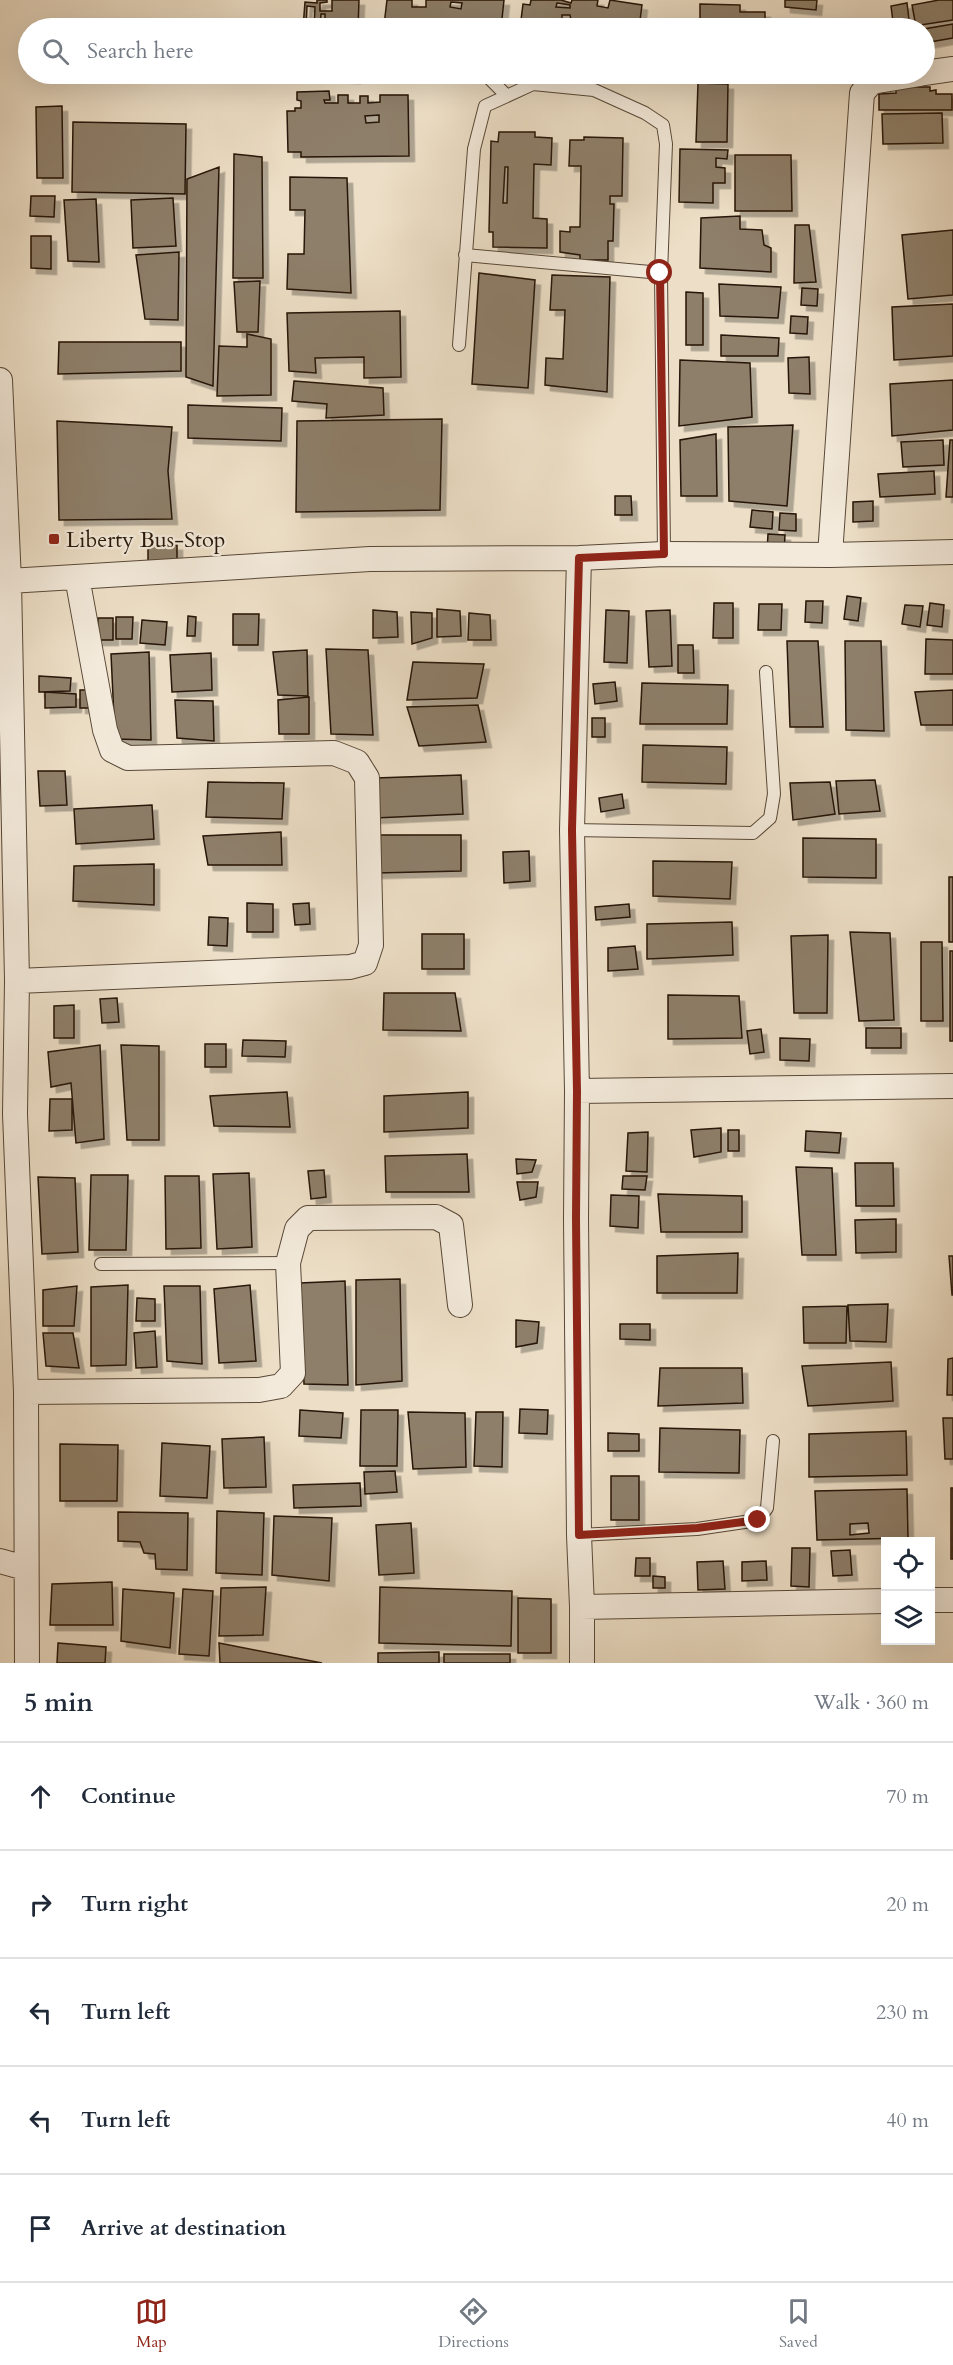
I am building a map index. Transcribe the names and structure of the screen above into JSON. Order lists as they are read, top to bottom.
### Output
{
  "places": {
    "transit": ["Liberty Bus-Stop"]
  },
  "page": {
    "search": "Search here",
    "heading": ["5 min", "Walk · 360 m"],
    "list": [
      ["Continue", "70 m"],
      ["Turn right", "20 m"],
      ["Turn left", "230 m"],
      ["Turn left", "40 m"],
      "Arrive at destination"
    ],
    "nav": ["Map", "Directions", "Saved"]
  }
}
